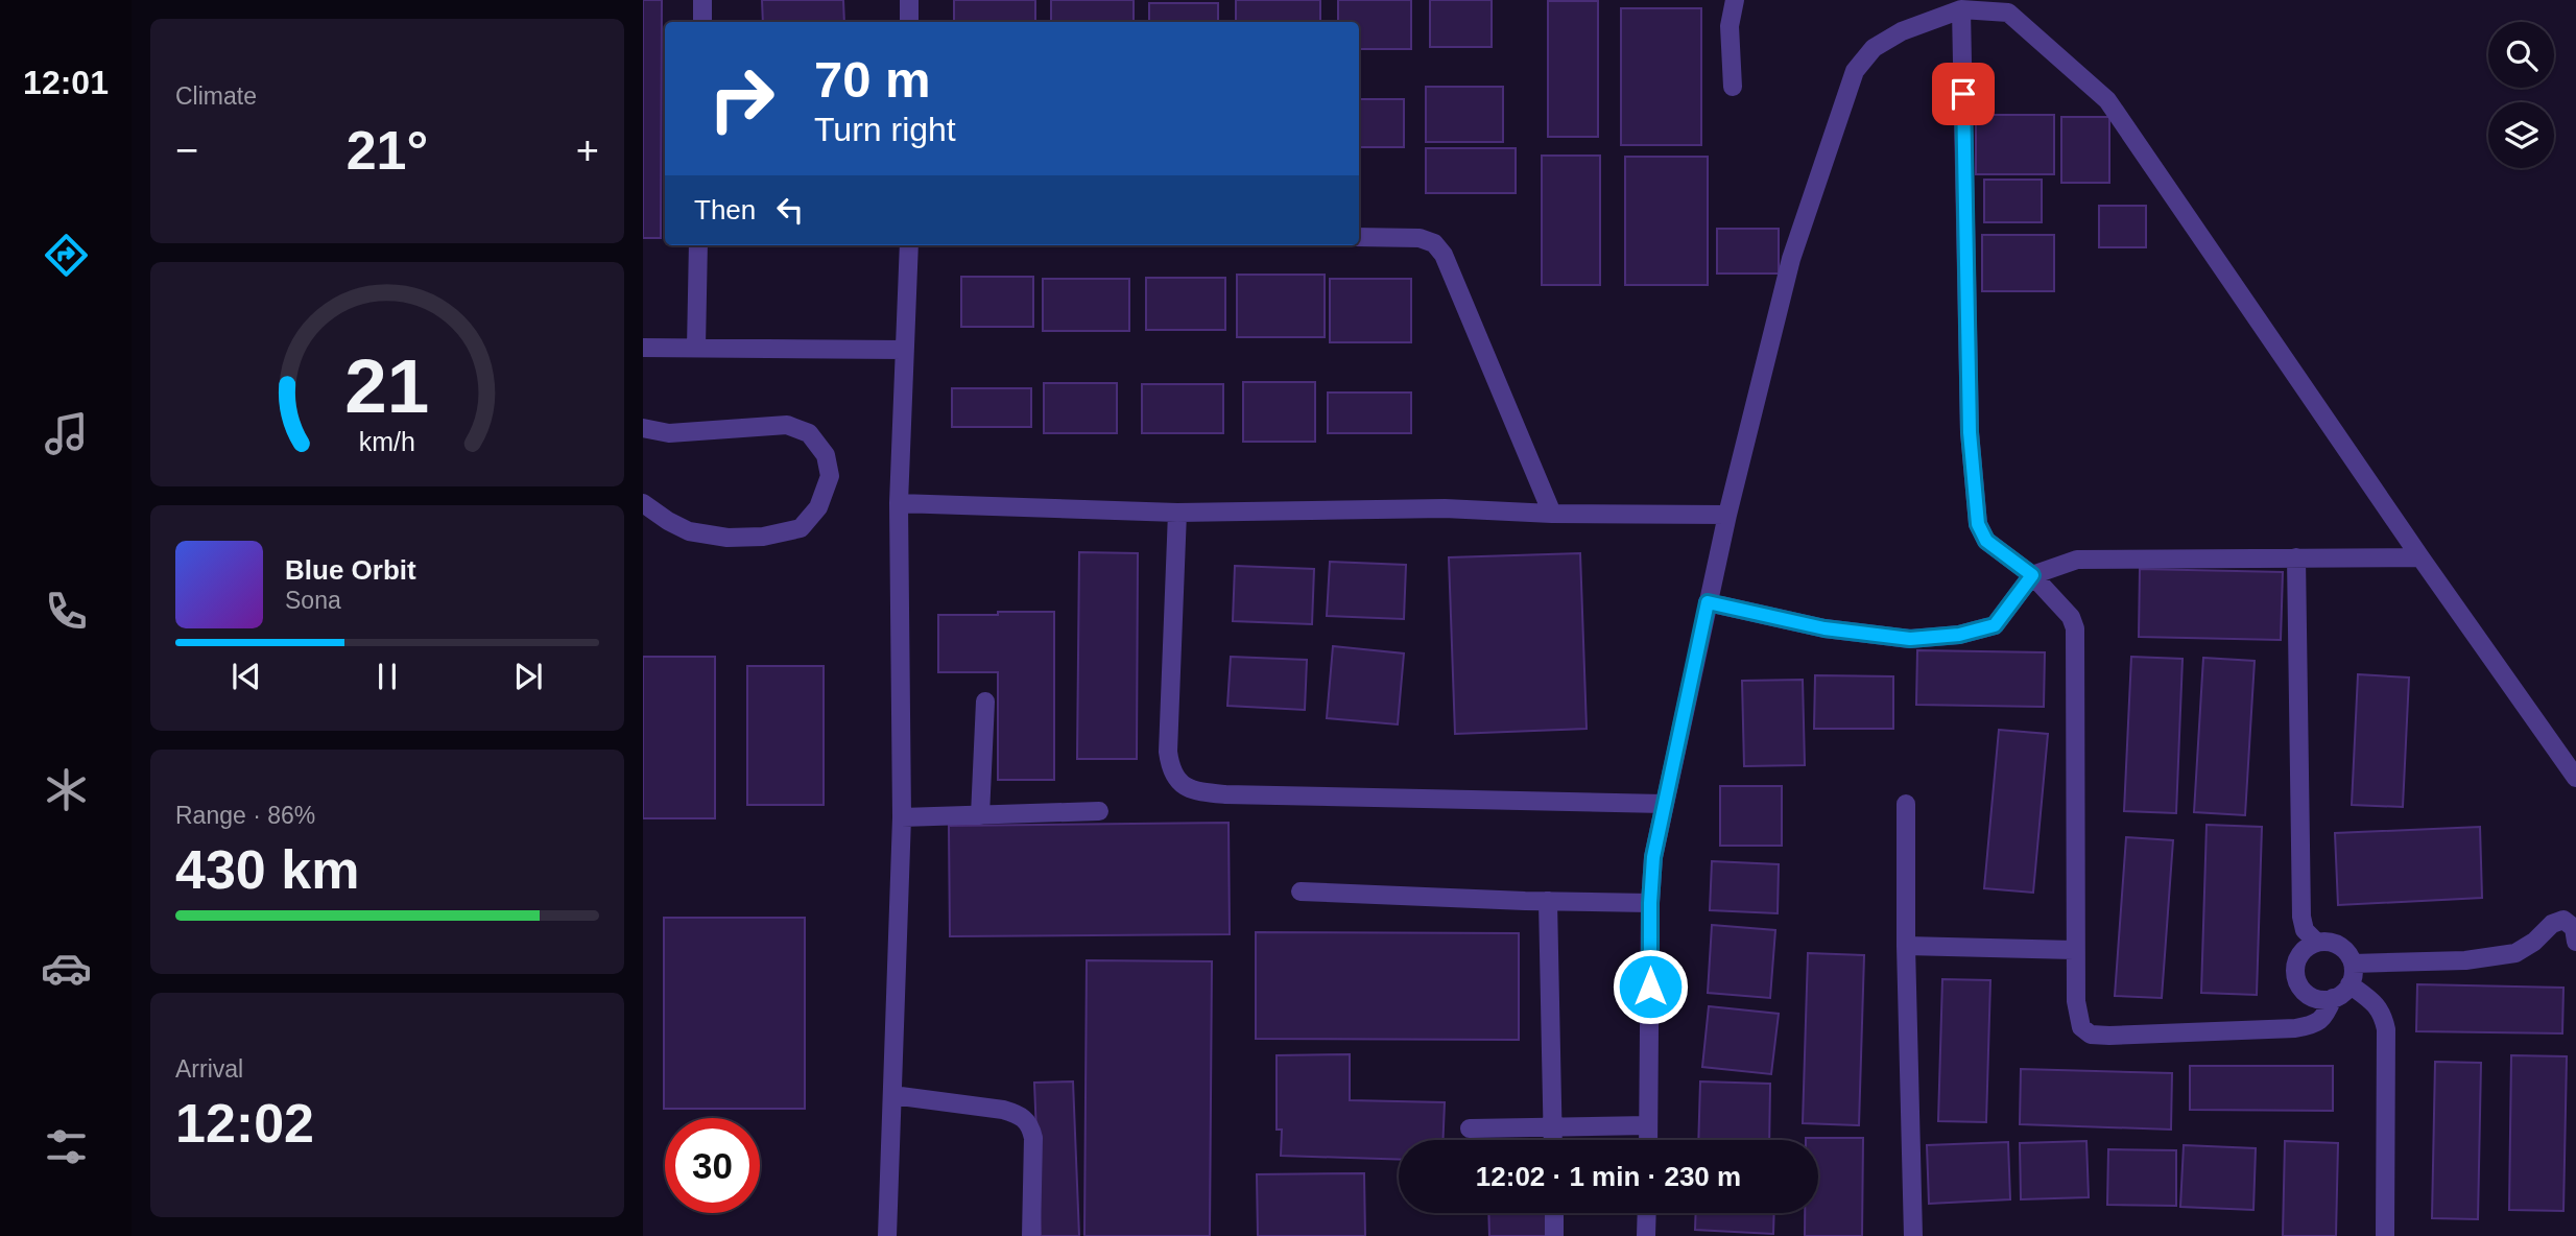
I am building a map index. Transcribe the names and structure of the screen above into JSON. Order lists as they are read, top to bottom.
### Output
{
  "page": {
    "tabs": "12:01",
    "tile": [
      "Climate",
      ["Range · 86%", "430 km"],
      ["Arrival", "12:02"]
    ],
    "turn": ["70 m", "Turn right"],
    "heat": ["−", "21°", "+"],
    "then": "Then",
    "song": ["Blue Orbit", "Sona"],
    "limit": "30",
    "trip": "12:02 · 1 min · 230 m",
    "gauge": ["21", "km/h"]
  }
}
